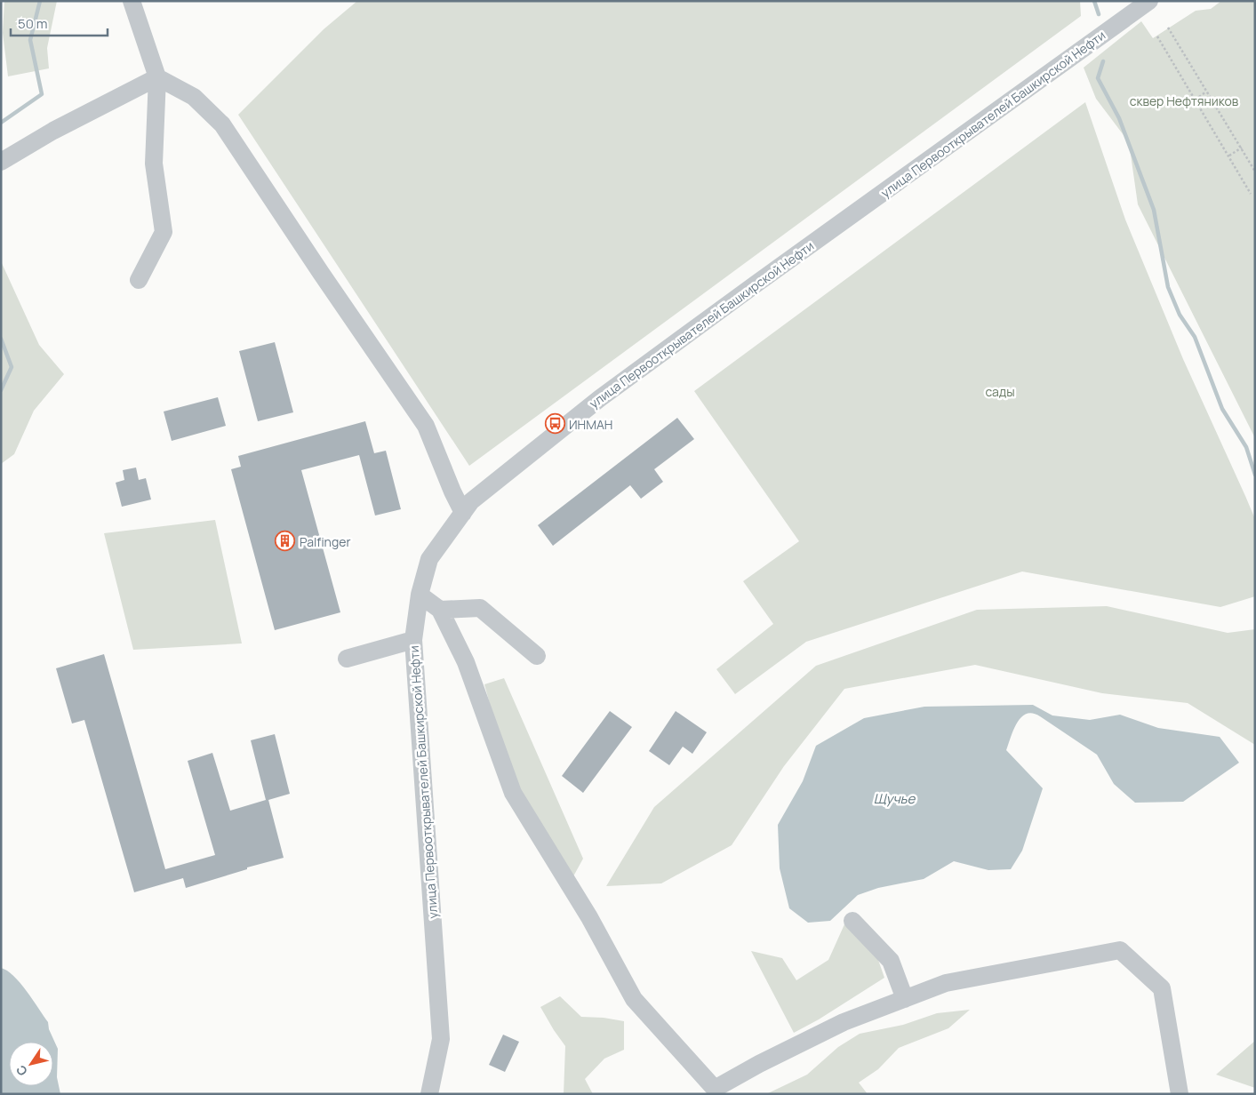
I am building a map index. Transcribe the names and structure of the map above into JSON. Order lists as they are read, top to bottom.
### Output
{
  "streets": {
    "street": ["улица Первооткрывателей Башкирской Нефти"]
  },
  "water": ["Щучье"],
  "parks": ["сквер Нефтяников", "сады"],
  "places": {
    "bus stop": ["ИНМАН"],
    "building": ["Palfinger"]
  },
  "scale_bar": "50 m",
  "north": "bottom left"
}
